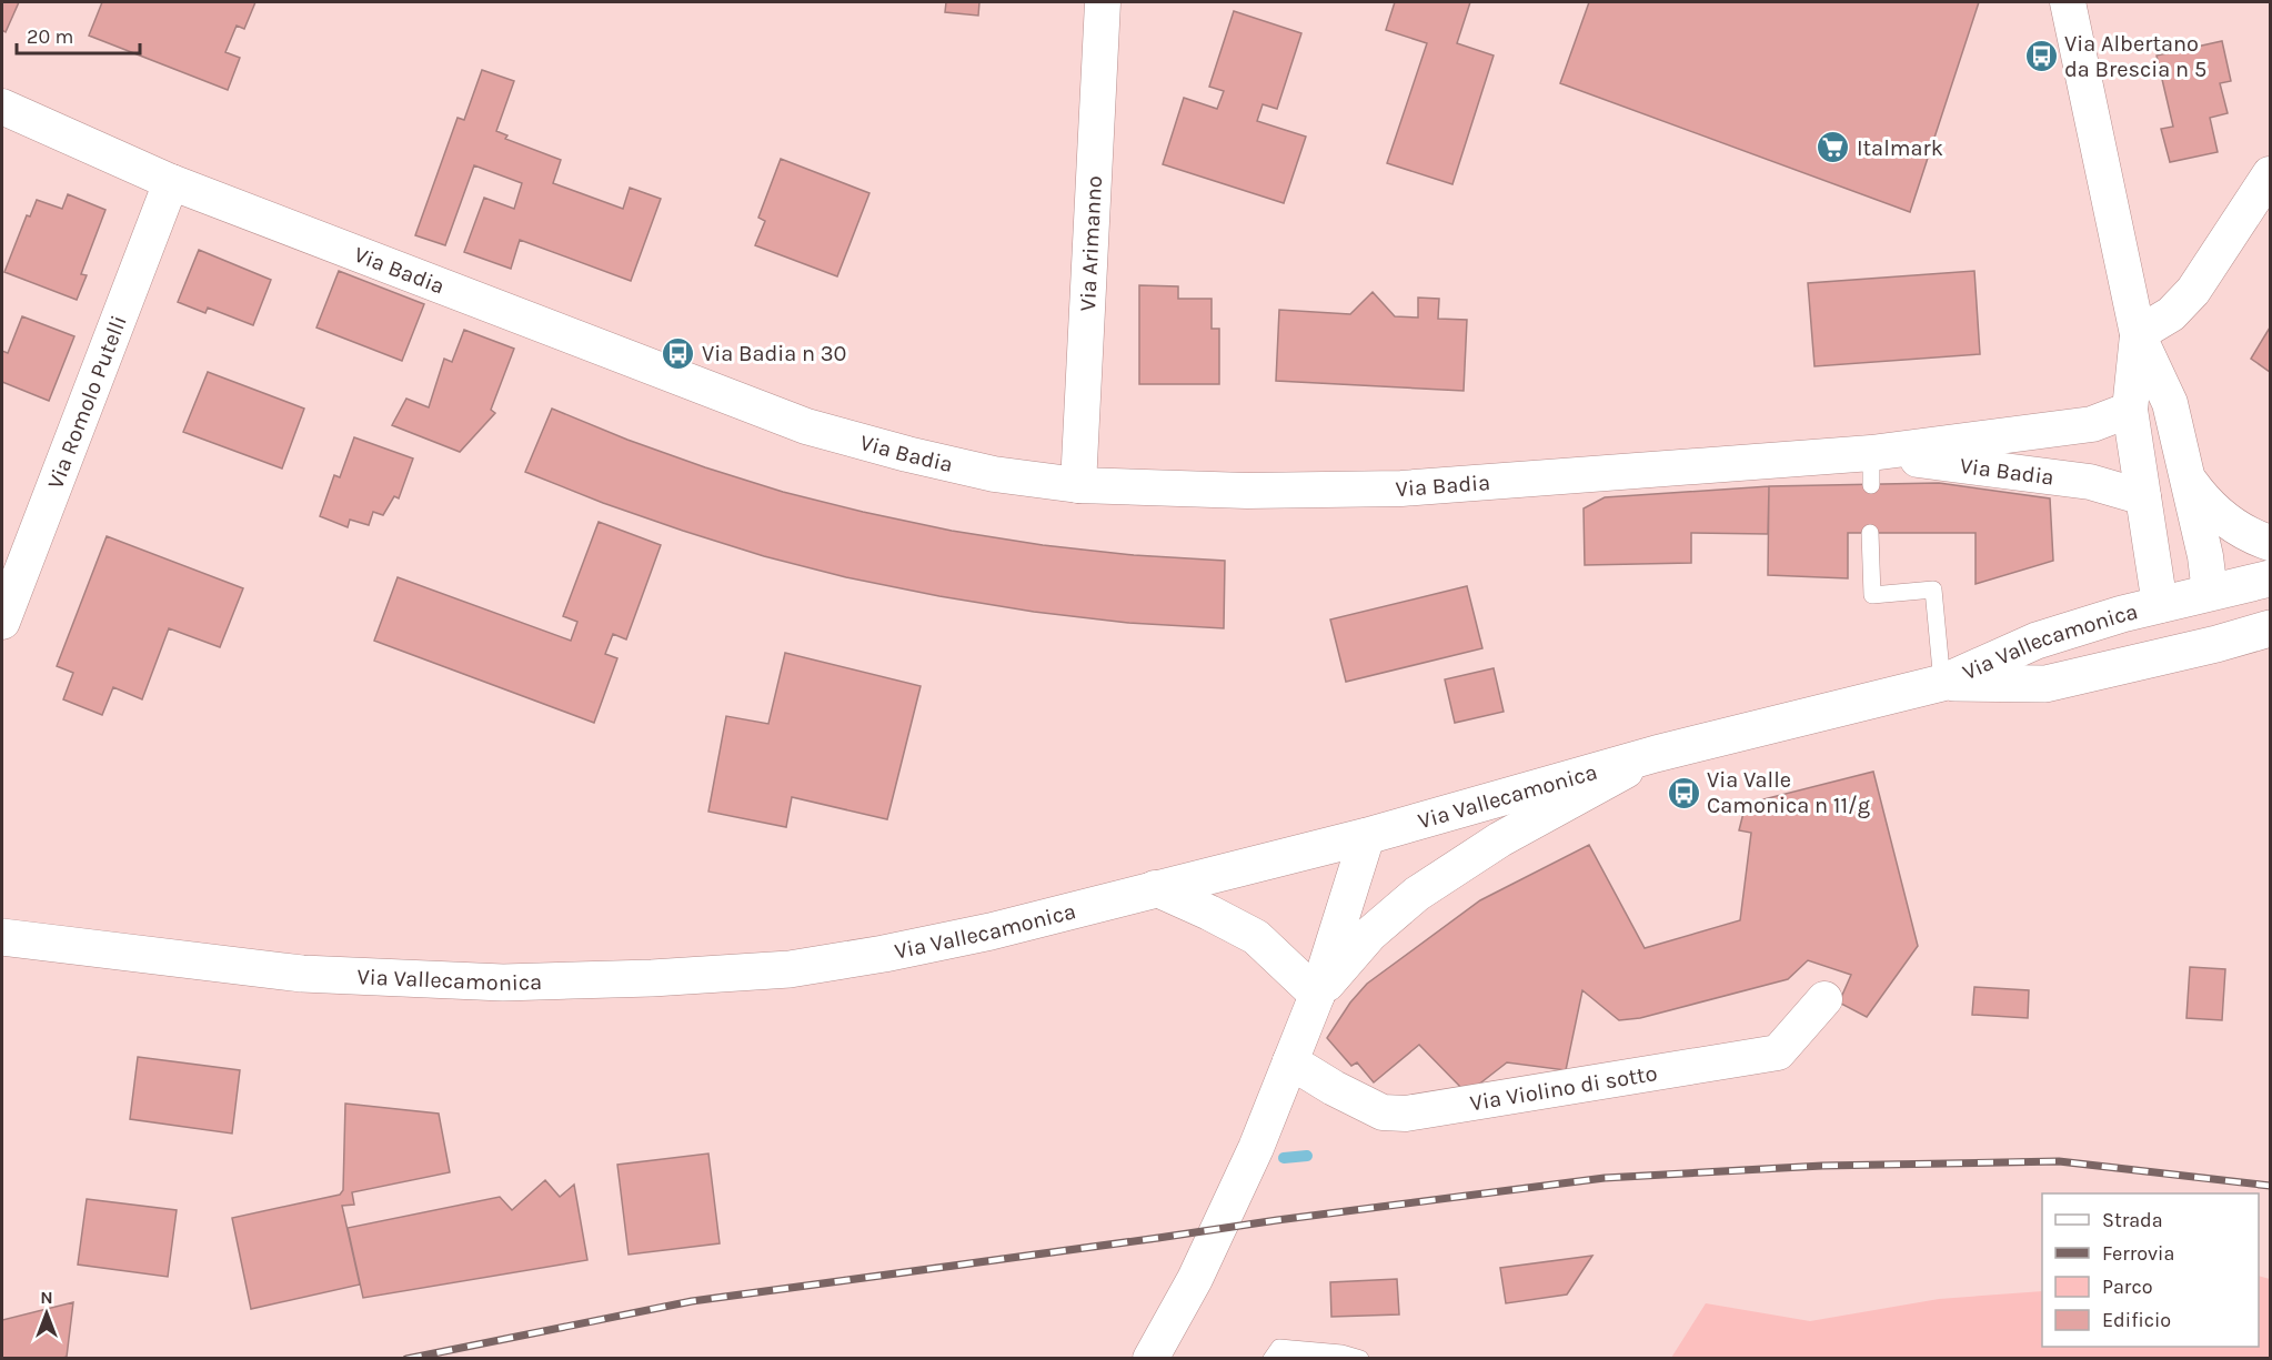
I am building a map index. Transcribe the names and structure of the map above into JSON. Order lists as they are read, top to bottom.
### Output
{
  "streets": {
    "main road": ["Via Vallecamonica"],
    "street": [
      "Via Arimanno",
      "Via Badia",
      "Via Romolo Putelli",
      "Via Violino di sotto"
    ]
  },
  "crossings": [
    ["Via Arimanno", "Via Badia"],
    ["Via Badia", "Via Romolo Putelli"]
  ],
  "places": {
    "bus stop": ["Via Albertano da Brescia n 5", "Via Badia n 30", "Via Valle Camonica n 11/g"],
    "supermarket": ["Italmark"]
  },
  "legend": [
    "Strada",
    "Ferrovia",
    "Parco",
    "Edificio"
  ],
  "scale_bar": "20 m",
  "north": "top"
}
